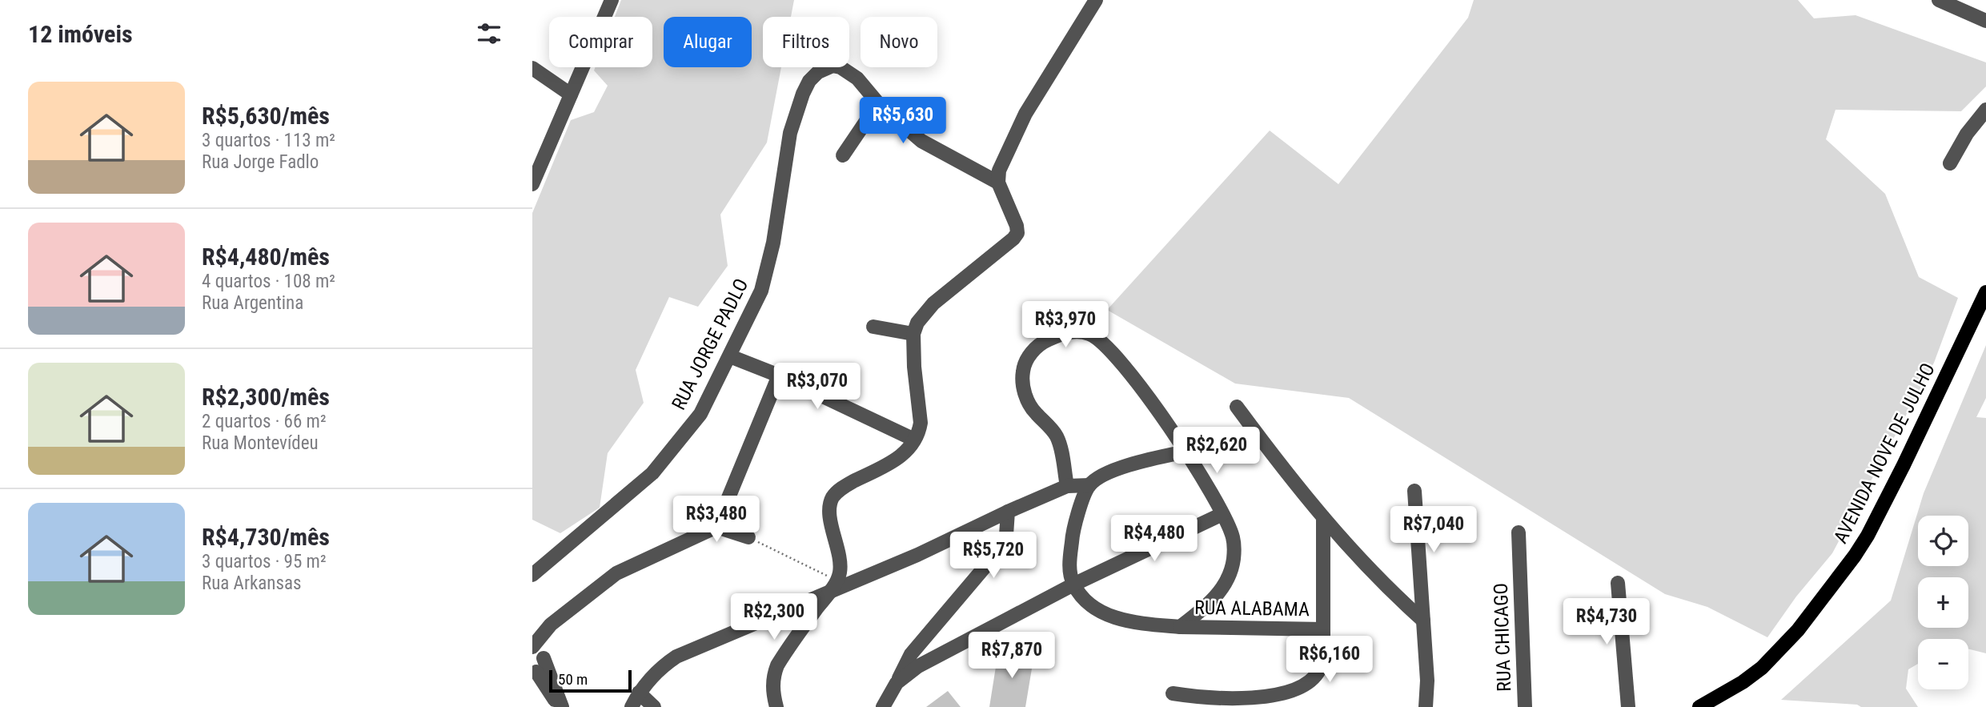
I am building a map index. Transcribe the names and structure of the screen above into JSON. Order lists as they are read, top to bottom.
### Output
{
  "streets": {
    "main road": ["AVENIDA NOVE DE JULHO"],
    "street": ["RUA JORGE PADLO", "RUA ALABAMA", "RUA CHICAGO"]
  },
  "scale_bar": "50 m",
  "page": {
    "heading": "12 imóveis",
    "chip": [
      "Comprar",
      "Alugar",
      "Filtros",
      "Novo"
    ],
    "list": [
      {
        "name": "R$5,630/mês",
        "note": "3 quartos · 113 m² · Rua Jorge Fadlo"
      },
      {
        "name": "R$4,480/mês",
        "note": "4 quartos · 108 m² · Rua Argentina"
      },
      {
        "name": "R$2,300/mês",
        "note": "2 quartos · 66 m² · Rua Montevídeu"
      },
      {
        "name": "R$4,730/mês",
        "note": "3 quartos · 95 m² · Rua Arkansas"
      }
    ],
    "price": [
      "R$5,630",
      "R$3,970",
      "R$3,070",
      "R$2,620",
      "R$3,480",
      "R$7,040",
      "R$4,480",
      "R$5,720",
      "R$2,300",
      "R$4,730",
      "R$7,870",
      "R$6,160"
    ],
    "map_buttons": ["+", "−"],
    "scale": "50 m"
  }
}
